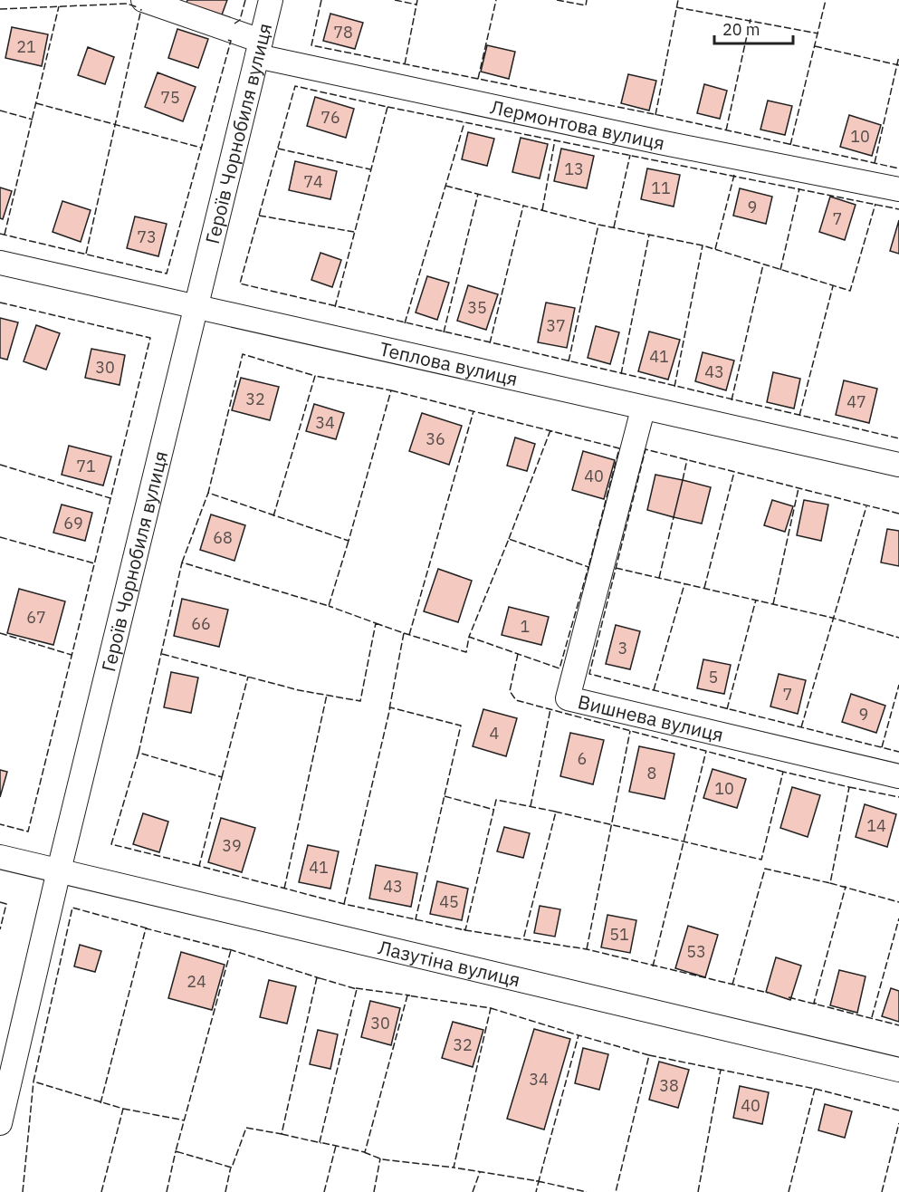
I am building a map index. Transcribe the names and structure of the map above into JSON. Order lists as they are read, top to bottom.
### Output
{
  "streets": {
    "street": [
      "Лермонтова вулиця",
      "Героїв Чорнобиля вулиця",
      "Теплова вулиця",
      "Вишнева вулиця",
      "Лазутіна вулиця"
    ]
  },
  "crossings": [
    ["Лермонтова вулиця", "Героїв Чорнобиля вулиця"],
    ["Героїв Чорнобиля вулиця", "Теплова вулиця"],
    ["Героїв Чорнобиля вулиця", "Лазутіна вулиця"],
    ["Теплова вулиця", "Вишнева вулиця"]
  ],
  "house_numbers": [
    "78",
    "21",
    "75",
    "76",
    "10",
    "13",
    "74",
    "11",
    "9",
    "7",
    "73",
    "35",
    "37",
    "41",
    "30",
    "43",
    "32",
    "47",
    "34",
    "36",
    "71",
    "40",
    "69",
    "68",
    "67",
    "66",
    "1",
    "3",
    "5",
    "7",
    "9",
    "4",
    "6",
    "8",
    "10",
    "14",
    "39",
    "41",
    "43",
    "45",
    "51",
    "53",
    "24",
    "30",
    "32",
    "34",
    "38",
    "40"
  ],
  "scale_bar": "20 m"
}
